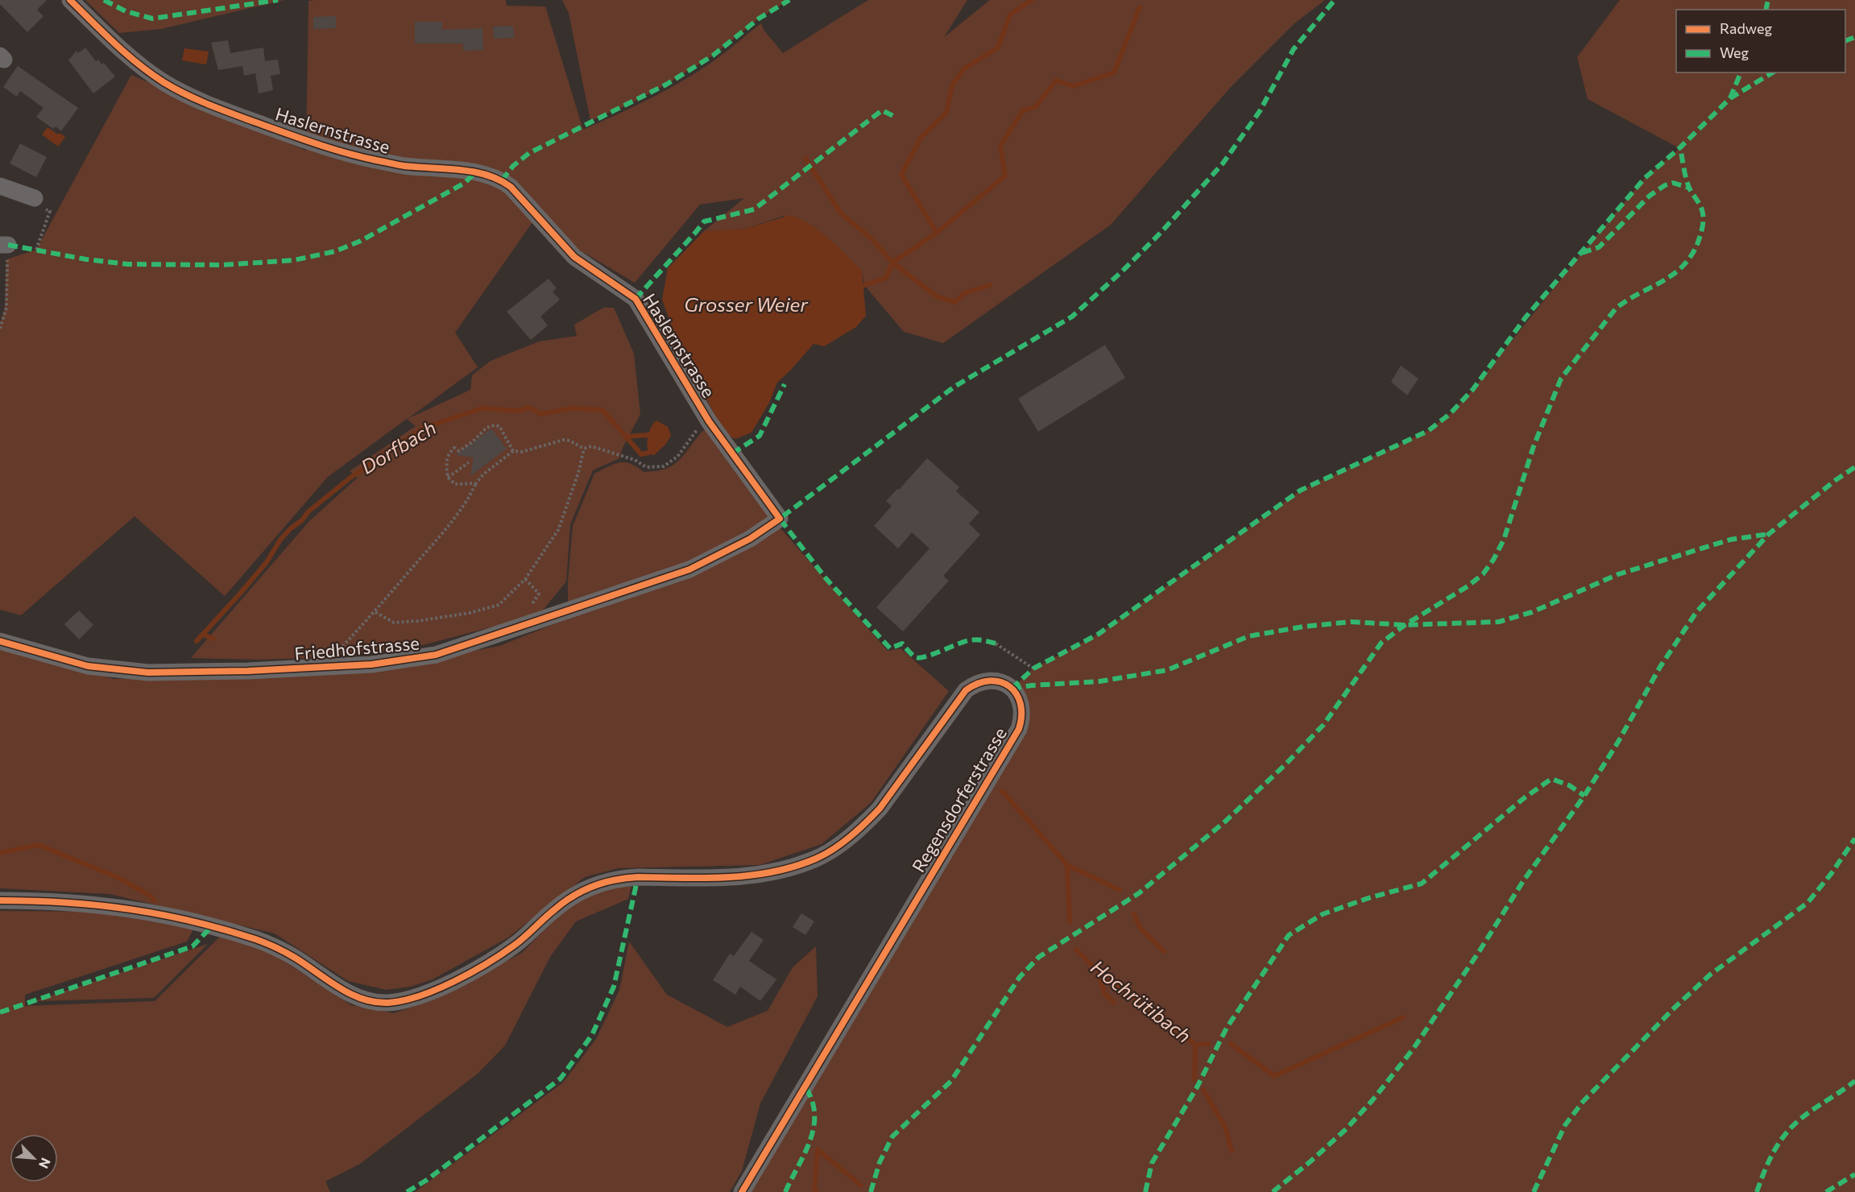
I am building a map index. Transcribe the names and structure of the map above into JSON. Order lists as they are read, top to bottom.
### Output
{
  "streets": {
    "street": ["Haslernstrasse", "Friedhofstrasse", "Regensdorferstrasse"]
  },
  "crossings": [
    ["Haslernstrasse", "Friedhofstrasse"]
  ],
  "water": ["Grosser Weier", "Dorfbach", "Hochrütibach"],
  "legend": ["Radweg", "Weg"],
  "north": "bottom right"
}
